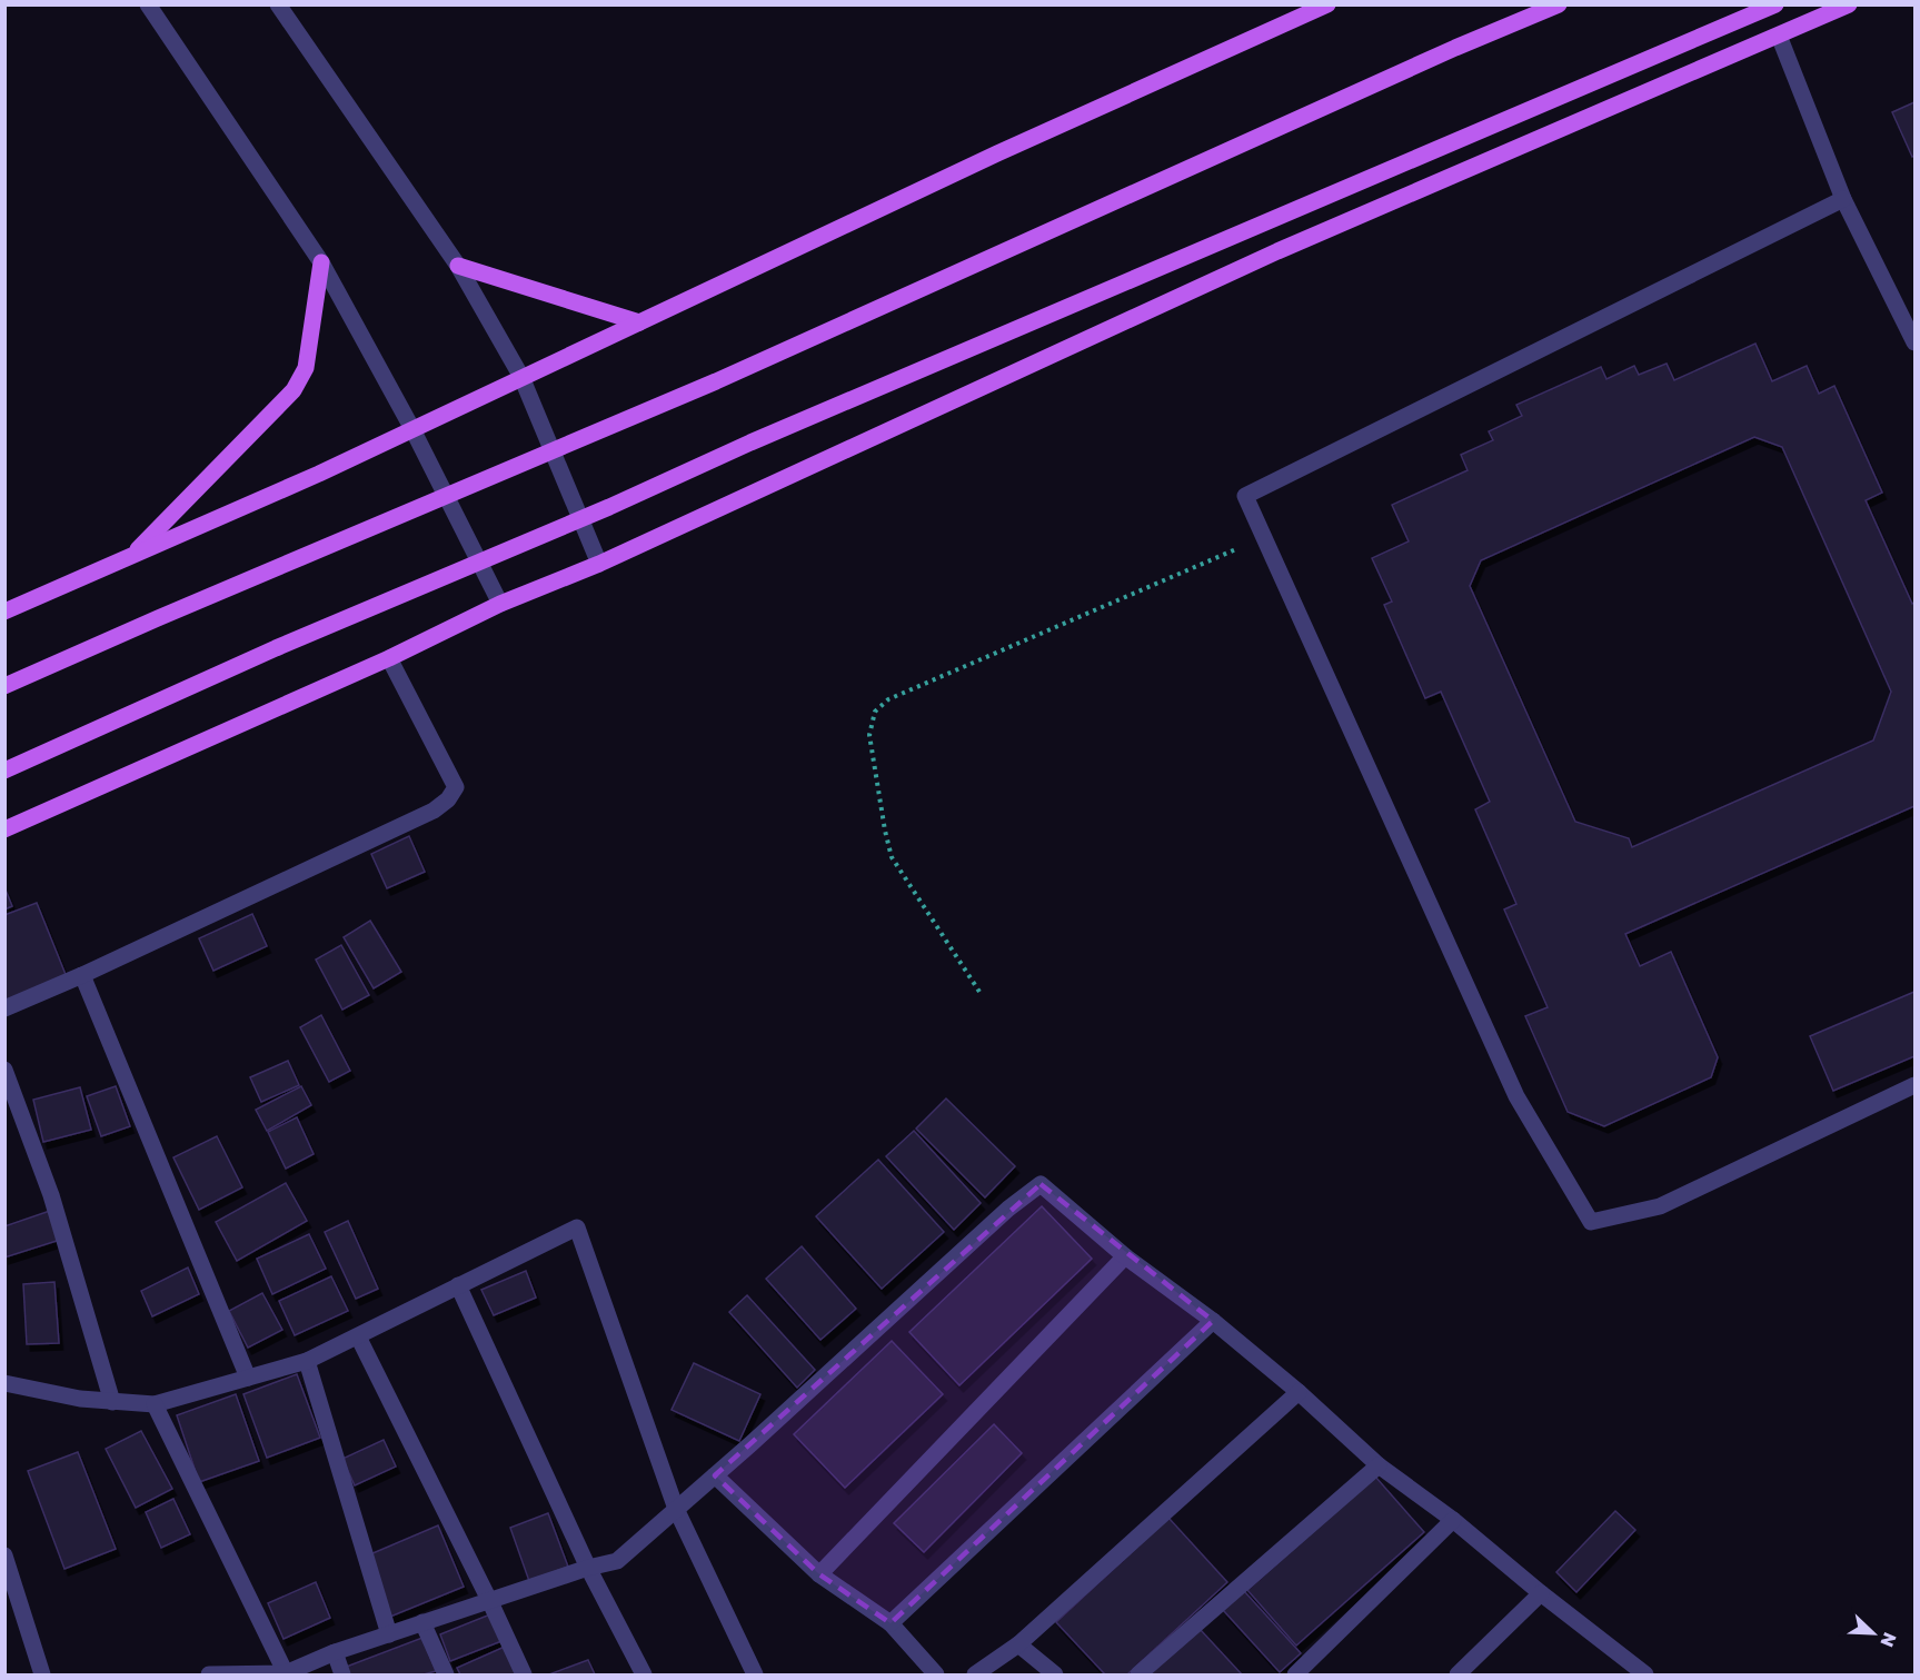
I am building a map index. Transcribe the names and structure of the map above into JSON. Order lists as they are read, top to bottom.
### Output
{
  "north": "bottom right"
}
